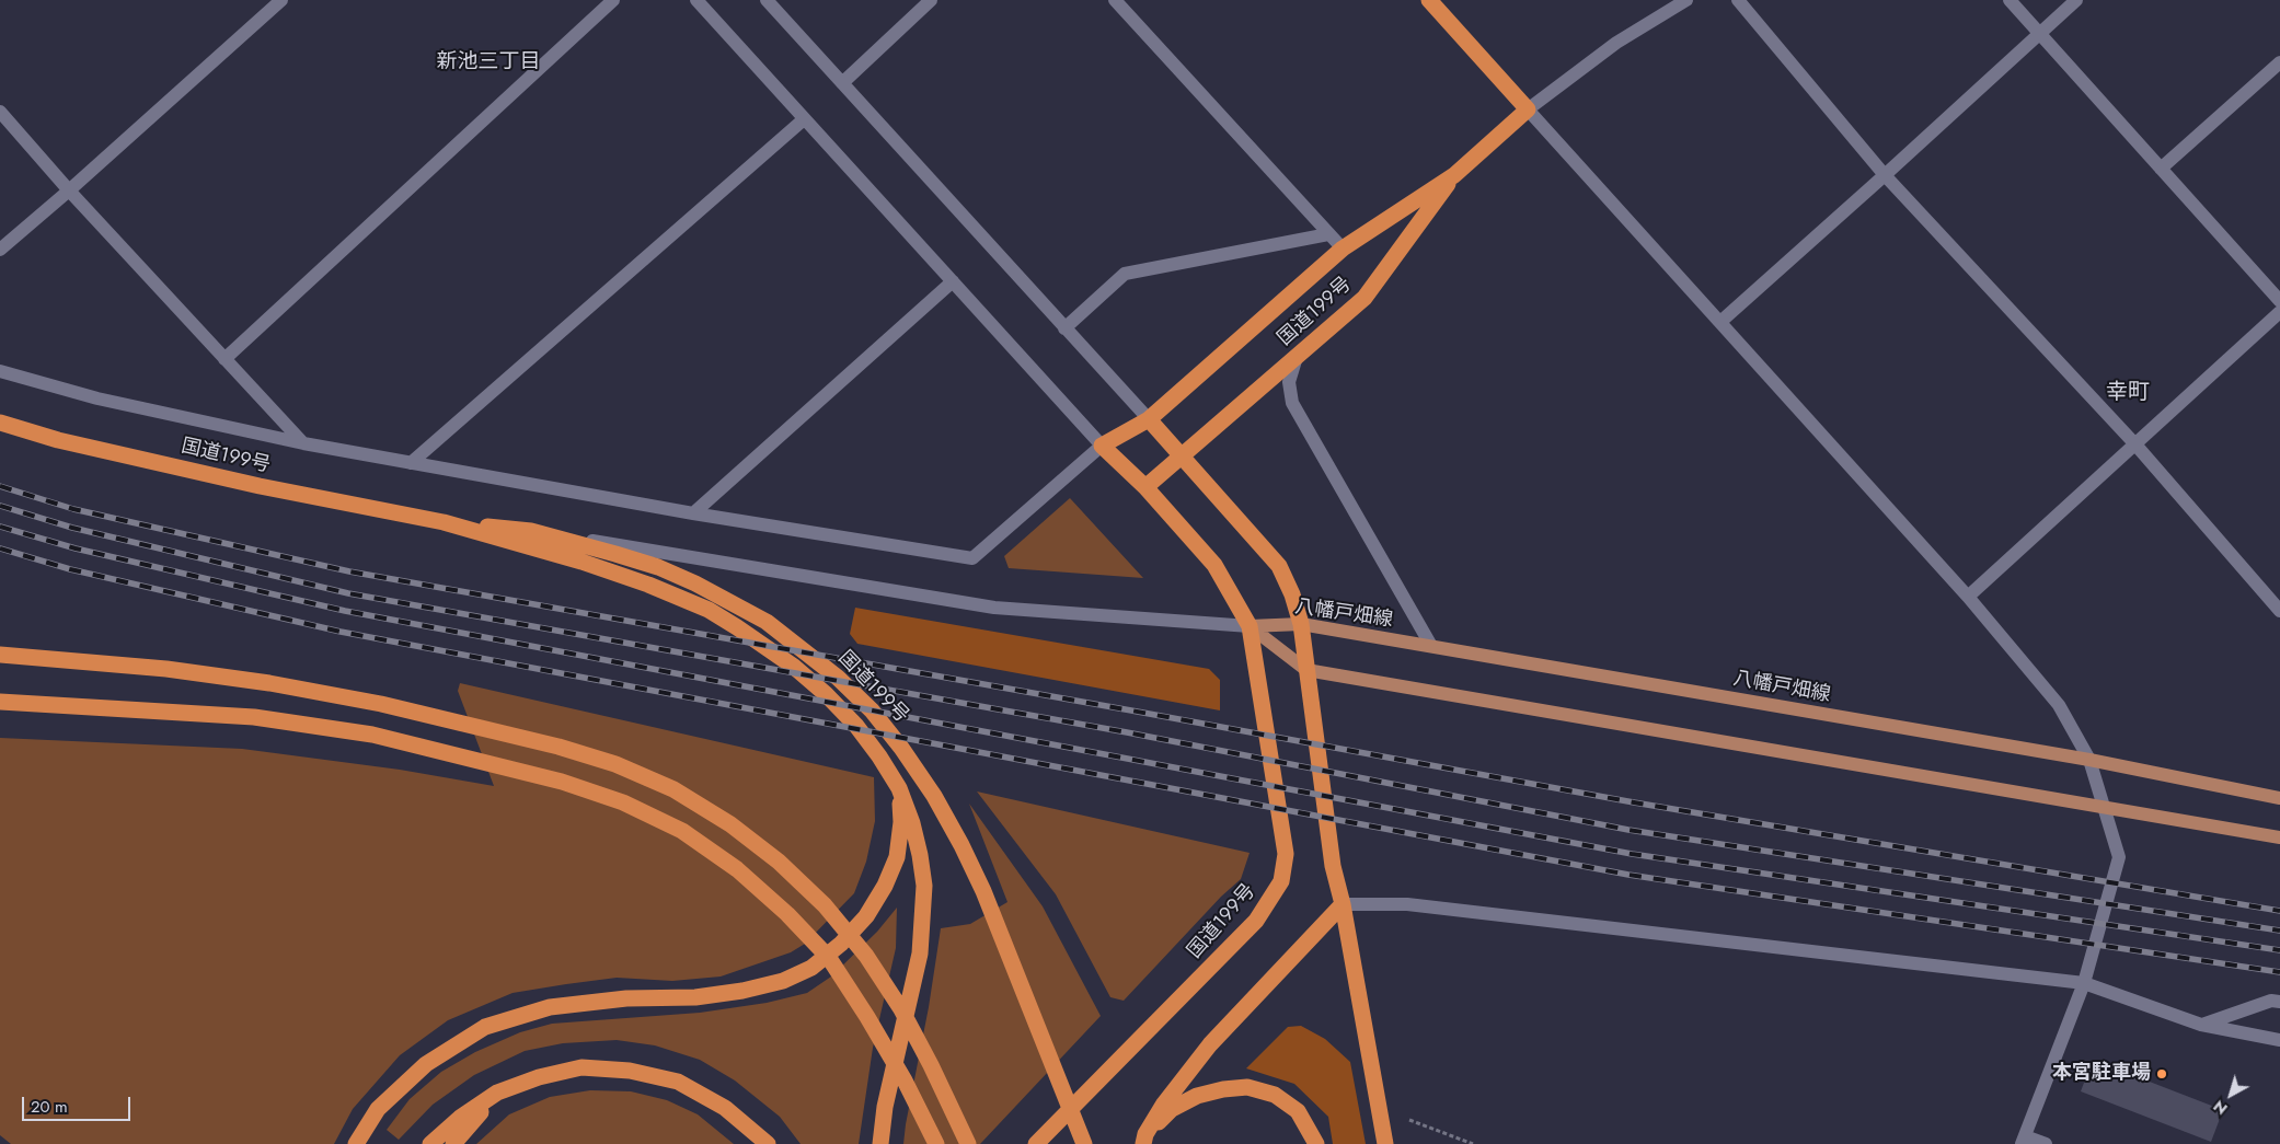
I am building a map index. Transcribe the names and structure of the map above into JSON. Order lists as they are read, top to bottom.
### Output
{
  "streets": {
    "highway": ["国道199号"],
    "main road": ["八幡戸畑線"]
  },
  "crossings": [
    ["国道199号", "八幡戸畑線"]
  ],
  "districts": ["新池三丁目", "幸町"],
  "places": ["本宮駐車場"],
  "scale_bar": "20 m",
  "north": "bottom left"
}
